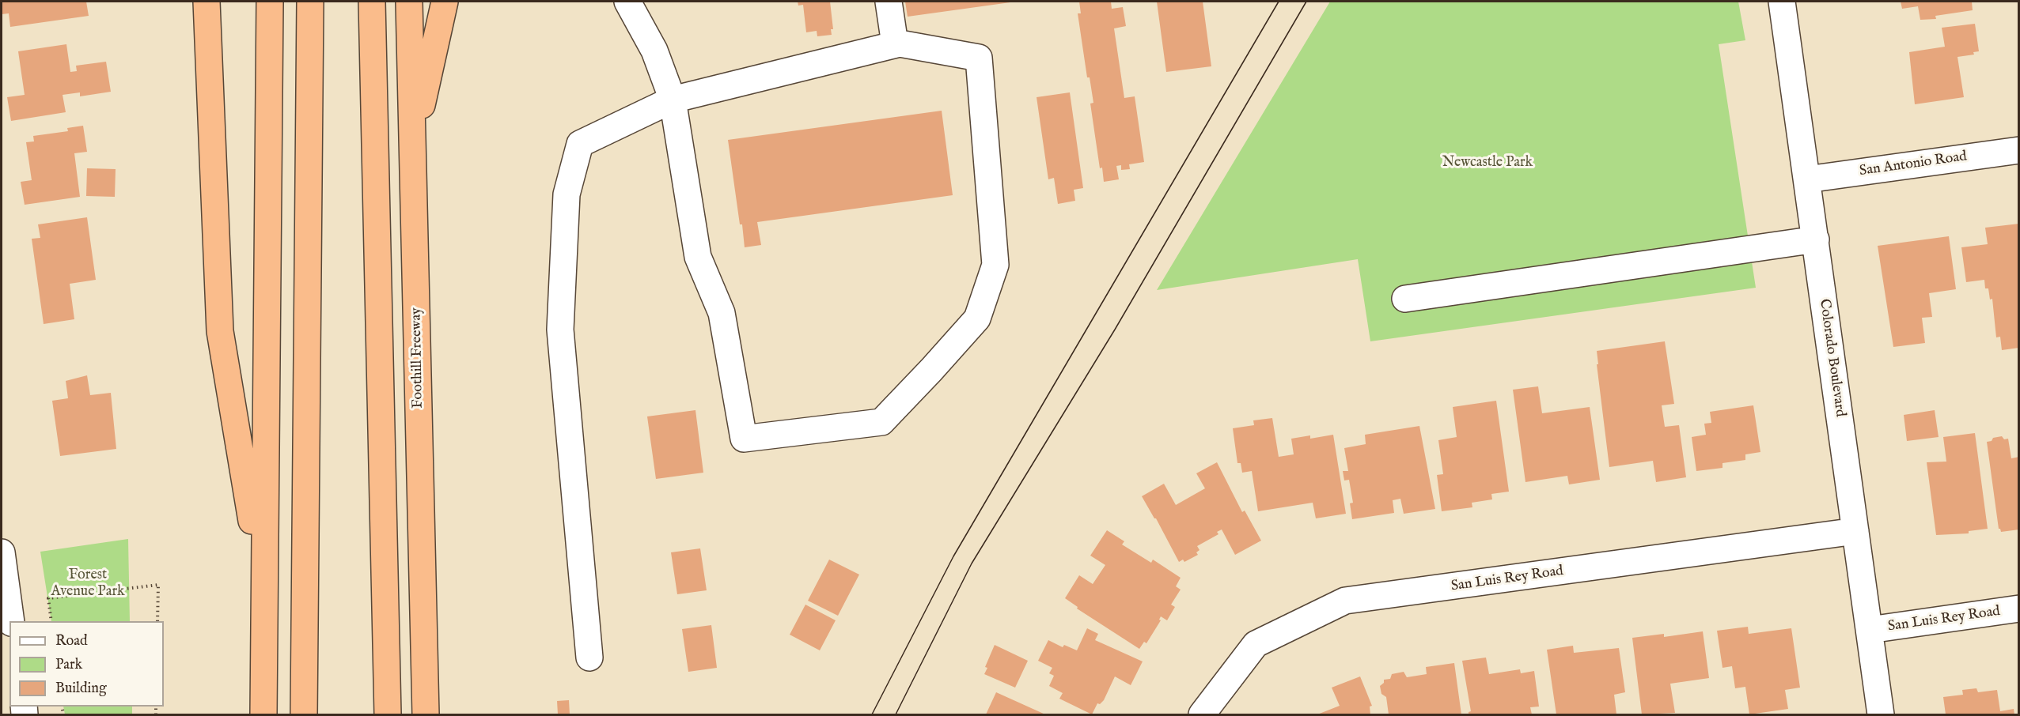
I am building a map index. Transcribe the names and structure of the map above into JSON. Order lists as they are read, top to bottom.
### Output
{
  "streets": {
    "highway": ["Foothill Freeway"],
    "street": ["San Antonio Road", "Colorado Boulevard", "San Luis Rey Road"]
  },
  "crossings": [
    ["San Antonio Road", "Colorado Boulevard"],
    ["Colorado Boulevard", "San Luis Rey Road"]
  ],
  "parks": ["Newcastle Park", "Forest Avenue Park"],
  "legend": ["Road", "Park", "Building"]
}
